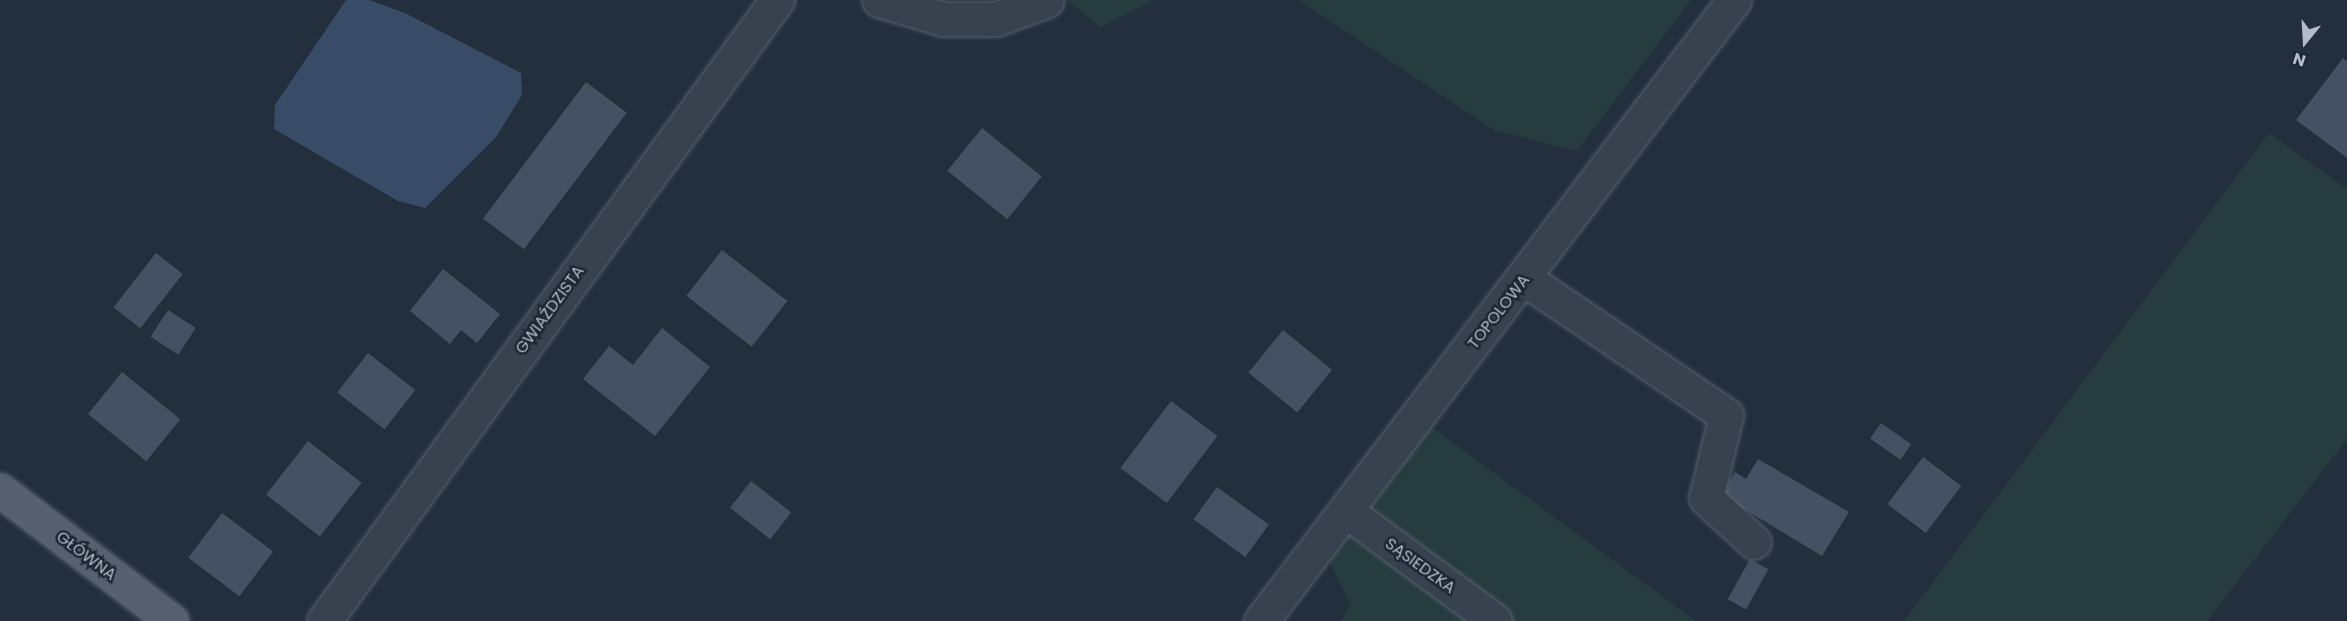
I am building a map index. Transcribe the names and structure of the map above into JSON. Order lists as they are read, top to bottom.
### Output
{
  "streets": {
    "main road": ["GŁÓWNA"],
    "street": ["GWIAŹDZISTA", "TOPOLOWA", "SĄSIEDZKA"]
  },
  "crossings": [
    ["TOPOLOWA", "SĄSIEDZKA"]
  ],
  "north": "bottom"
}
